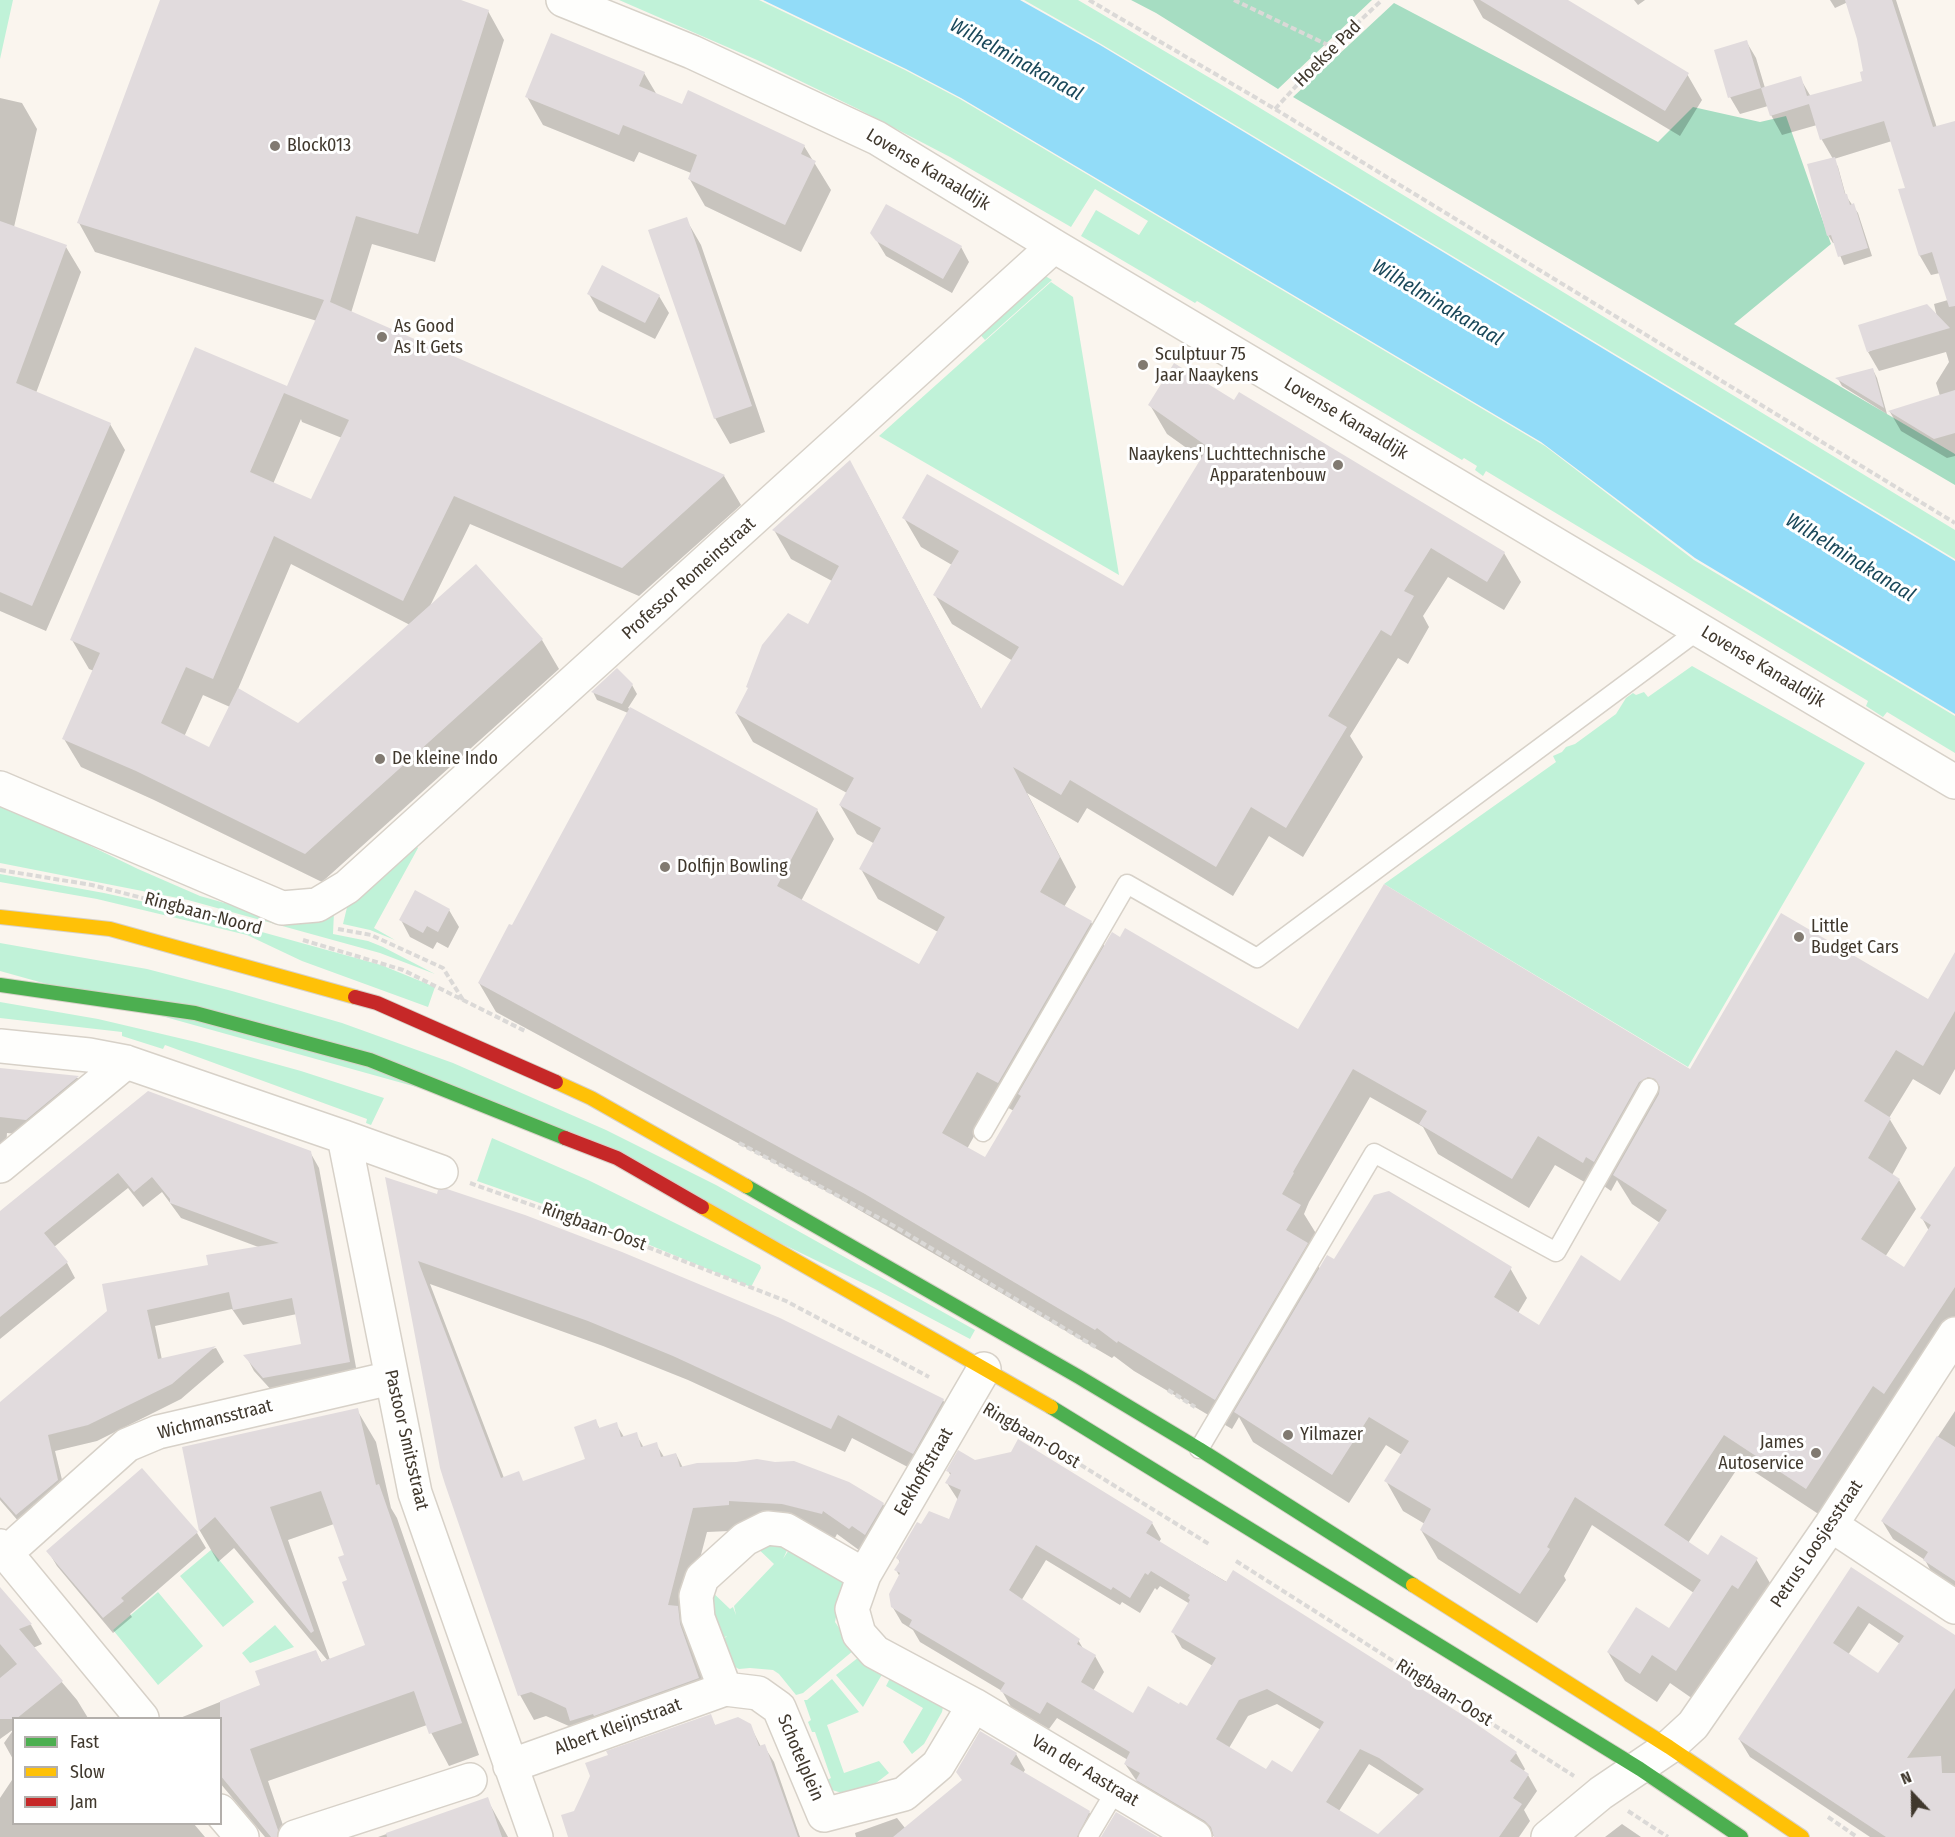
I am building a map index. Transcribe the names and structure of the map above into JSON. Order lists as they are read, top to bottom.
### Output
{
  "streets": {
    "main road": ["Ringbaan-Oost"],
    "street": [
      "Lovense Kanaaldijk",
      "Professor Romeinstraat",
      "Ringbaan-Noord",
      "Wichmansstraat",
      "Pastoor Smitsstraat",
      "Eekhoffstraat",
      "Petrus Loosjesstraat",
      "Albert Kleijnstraat",
      "Schotelplein",
      "Van der Aastraat"
    ],
    "path": ["Hoekse Pad"]
  },
  "crossings": [
    ["Lovense Kanaaldijk", "Professor Romeinstraat"],
    ["Professor Romeinstraat", "Ringbaan-Noord"],
    ["Ringbaan-Oost", "Eekhoffstraat"],
    ["Wichmansstraat", "Pastoor Smitsstraat"],
    ["Pastoor Smitsstraat", "Albert Kleijnstraat"],
    ["Albert Kleijnstraat", "Schotelplein"],
    ["Schotelplein", "Van der Aastraat"]
  ],
  "water": ["Wilhelminakanaal"],
  "places": [
    "Block013",
    "As Good As It Gets",
    "Sculptuur 75 Jaar Naaykens",
    "Naaykens' Luchttechnische Apparatenbouw",
    "De kleine Indo",
    "Dolfijn Bowling",
    "Little Budget Cars",
    "Yilmazer",
    "James Autoservice"
  ],
  "legend": ["Fast", "Slow", "Jam"],
  "north": "top"
}
